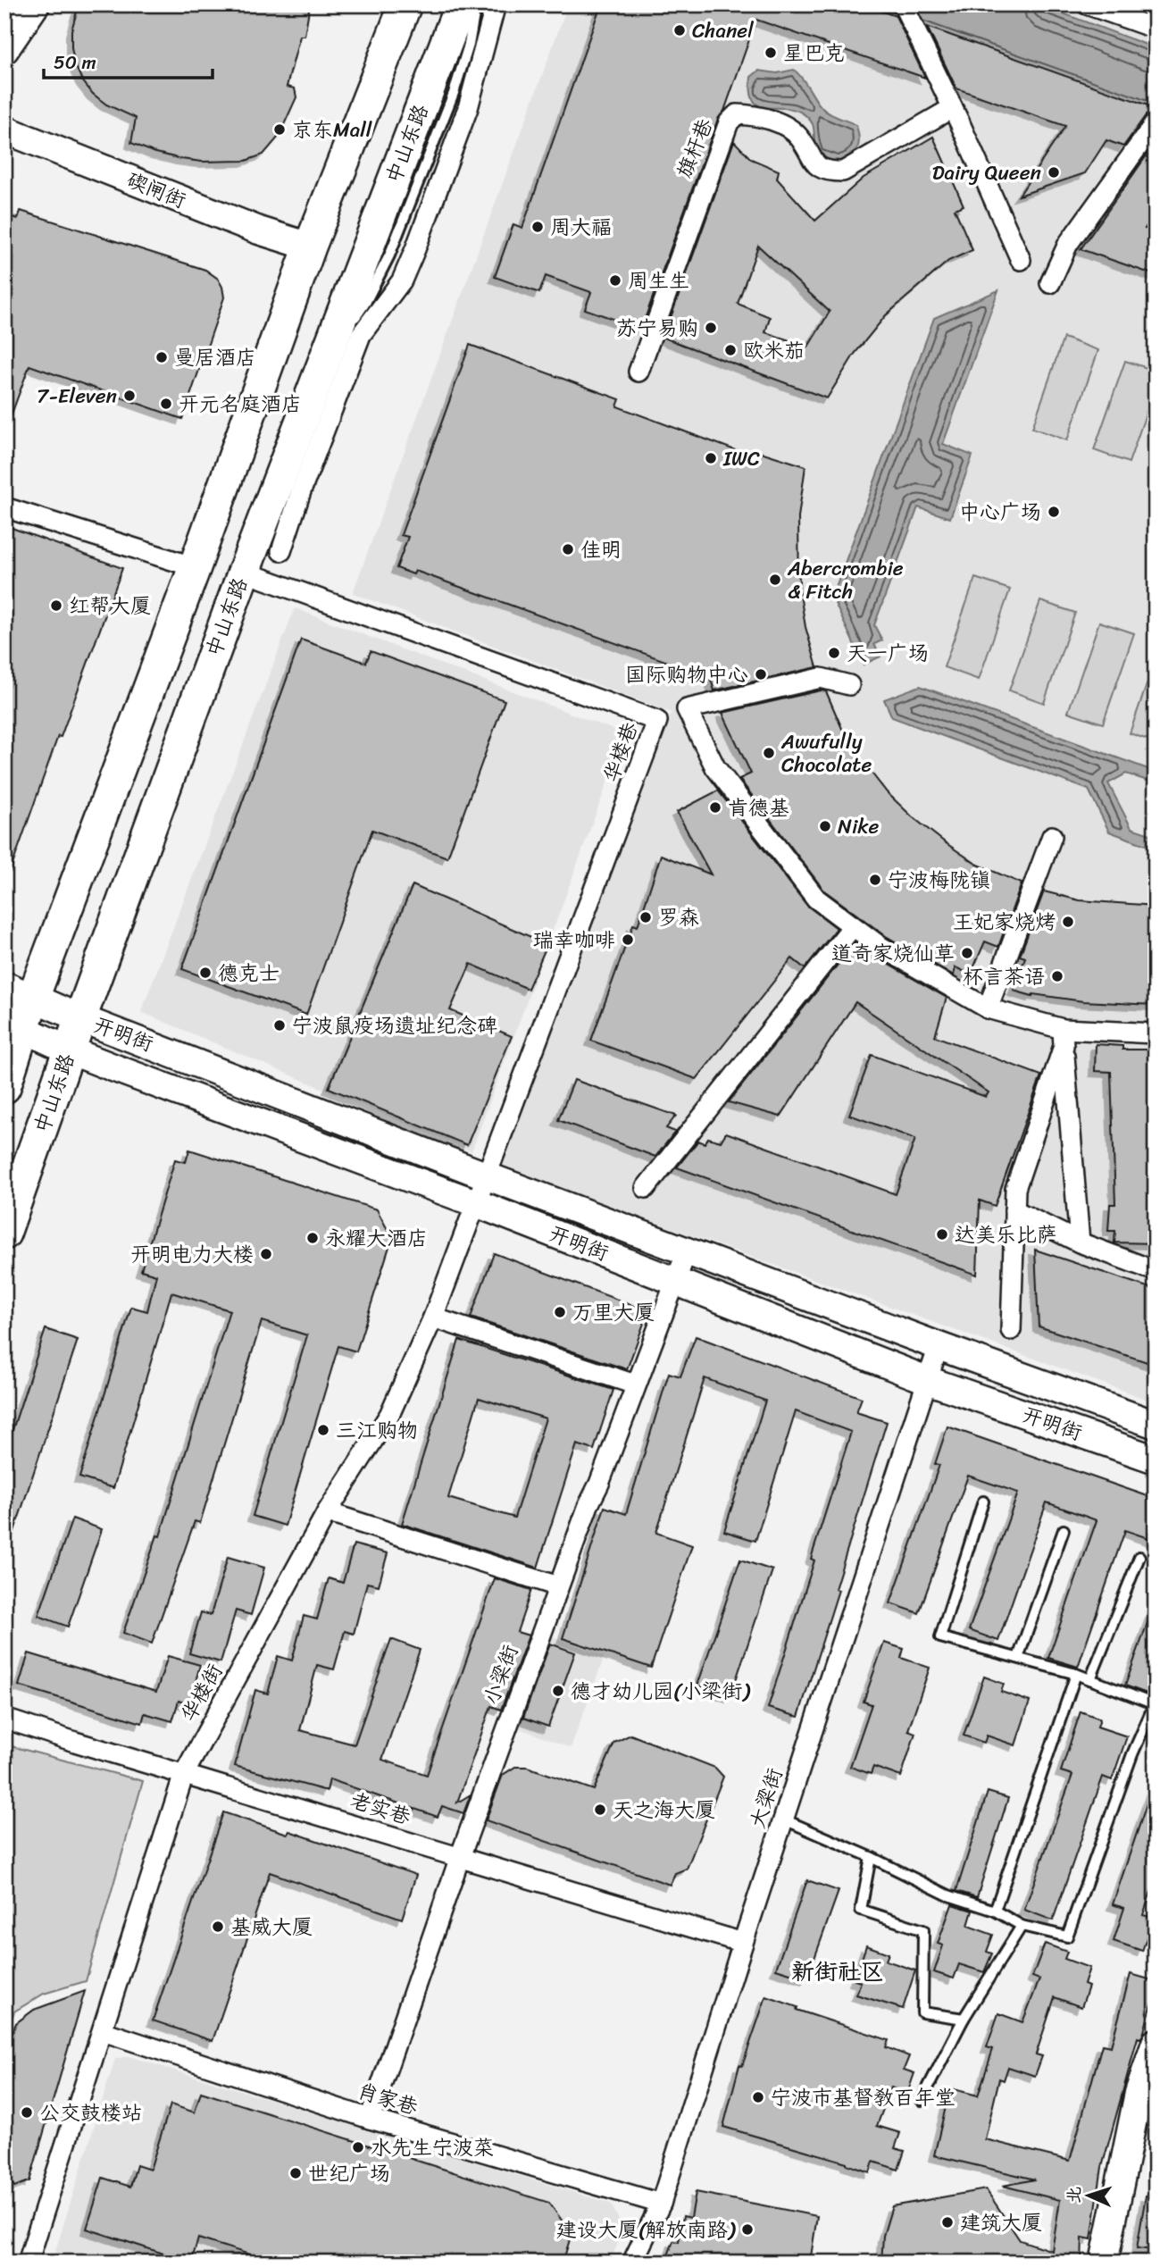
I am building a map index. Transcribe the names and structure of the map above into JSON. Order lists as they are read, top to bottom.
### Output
{
  "streets": {
    "main road": ["中山东路"],
    "street": [
      "旗杆巷",
      "碶闸街",
      "华楼巷",
      "开明街",
      "小梁街",
      "华楼街",
      "大梁街",
      "老实巷",
      "肖家巷"
    ]
  },
  "crossings": [
    ["中山东路", "华楼巷"],
    ["中山东路", "开明街"],
    ["华楼巷", "开明街"],
    ["华楼巷", "华楼街"],
    ["开明街", "小梁街"],
    ["开明街", "华楼街"],
    ["开明街", "大梁街"],
    ["小梁街", "老实巷"],
    ["小梁街", "肖家巷"],
    ["华楼街", "老实巷"],
    ["华楼街", "肖家巷"],
    ["大梁街", "老实巷"],
    ["大梁街", "肖家巷"]
  ],
  "districts": ["新街社区"],
  "places": [
    "Chanel",
    "星巴克",
    "京东Mall",
    "Dairy Queen",
    "周大福",
    "周生生",
    "苏宁易购",
    "欧米茄",
    "曼居酒店",
    "7-Eleven",
    "开元名庭酒店",
    "IWC",
    "中心广场",
    "佳明",
    "Abercrombie & Fitch",
    "红帮大厦",
    "天一广场",
    "国际购物中心",
    "Awufully Chocolate",
    "肯德基",
    "Nike",
    "宁波梅陇镇",
    "罗森",
    "王妃家烧烤",
    "瑞幸咖啡",
    "道奇家烧仙草",
    "德克士",
    "杯言茶语",
    "宁波鼠疫场遗址纪念碑",
    "达美乐比萨",
    "永耀大酒店",
    "开明电力大楼",
    "万里大厦",
    "三江购物",
    "德才幼儿园(小梁街)",
    "天之海大厦",
    "基威大厦",
    "宁波市基督教百年堂",
    "公交鼓楼站",
    "水先生宁波菜",
    "世纪广场",
    "建筑大厦",
    "建设大厦(解放南路)"
  ],
  "scale_bar": "50 m",
  "north": "left"
}
